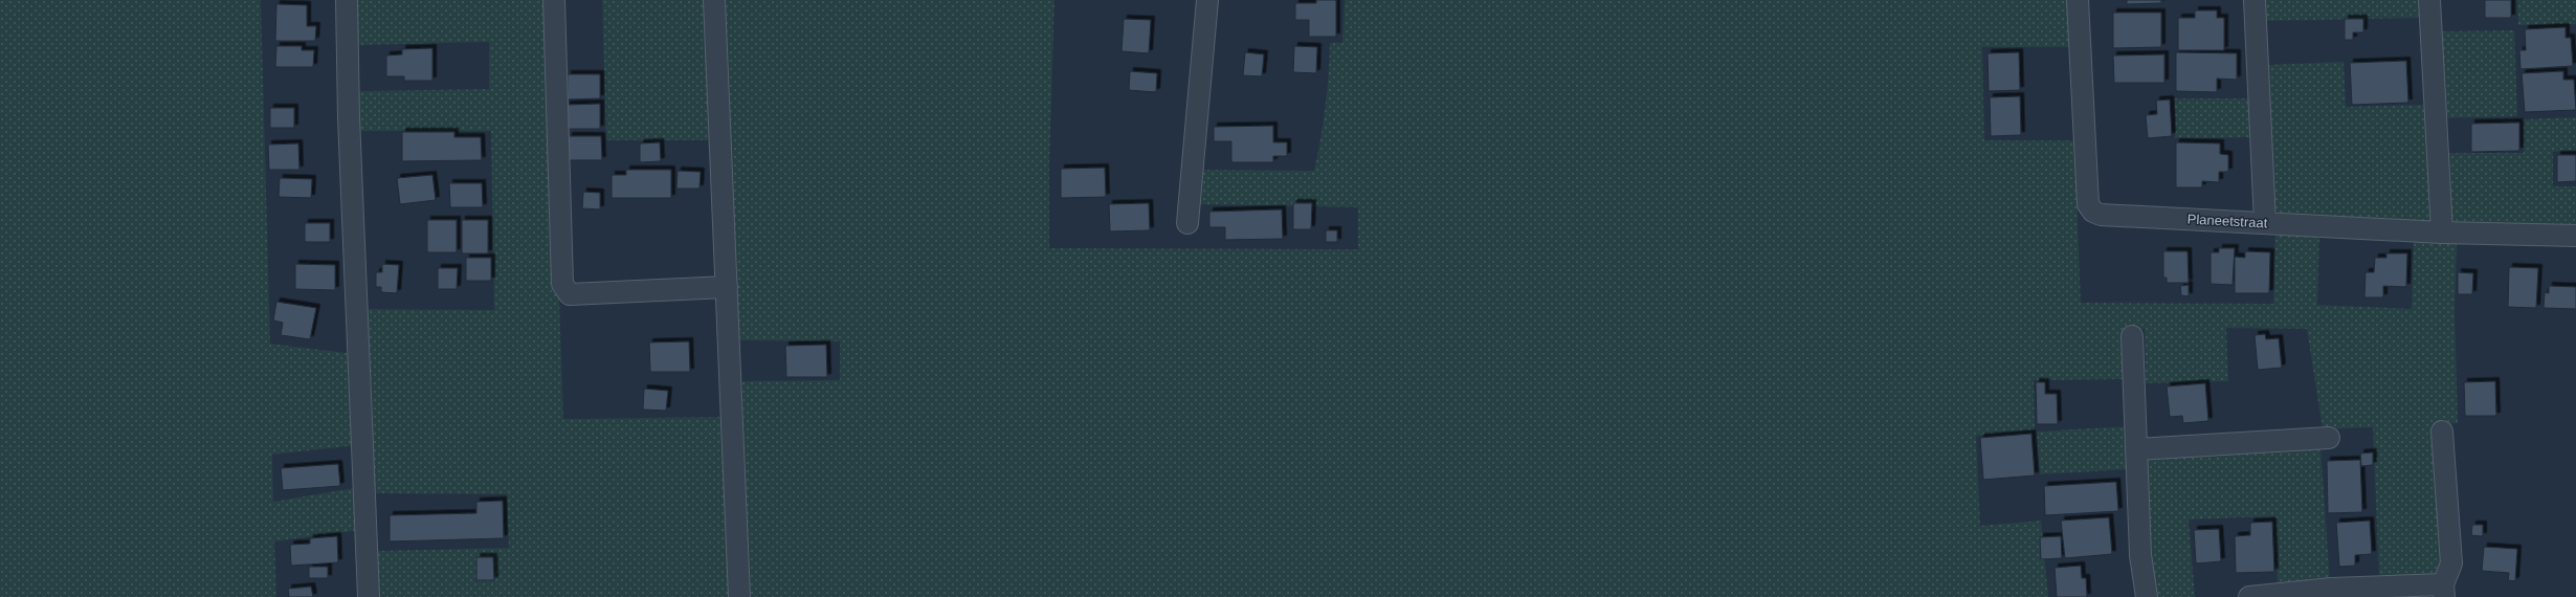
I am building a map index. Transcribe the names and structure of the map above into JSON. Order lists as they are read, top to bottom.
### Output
{
  "streets": {
    "street": ["Planeetstraat"]
  }
}
